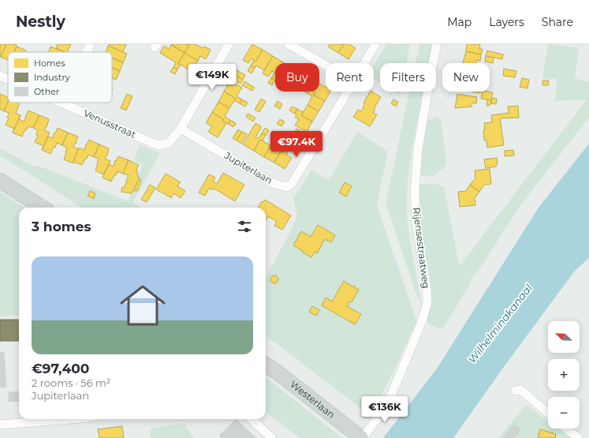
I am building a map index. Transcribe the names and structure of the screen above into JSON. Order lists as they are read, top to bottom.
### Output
{
  "streets": {
    "main road": ["Westerlaan"],
    "street": ["Venusstraat", "Jupiterlaan", "Rijensestraatweg"]
  },
  "crossings": [
    ["Venusstraat", "Jupiterlaan"],
    ["Rijensestraatweg", "Westerlaan"]
  ],
  "water": ["Wilhelminakanaal"],
  "legend": ["Homes", "Industry", "Other"],
  "north": "top left",
  "page": {
    "header": "Nestly",
    "nav": ["Map", "Layers", "Share"],
    "chip": [
      "Buy",
      "Rent",
      "Filters",
      "New"
    ],
    "price": ["€149K", "€97.4K", "€136K"],
    "heading": "3 homes",
    "list": [
      {
        "name": "€97,400",
        "note": "2 rooms · 56 m² · Jupiterlaan"
      }
    ],
    "map_buttons": ["+", "−"]
  }
}
